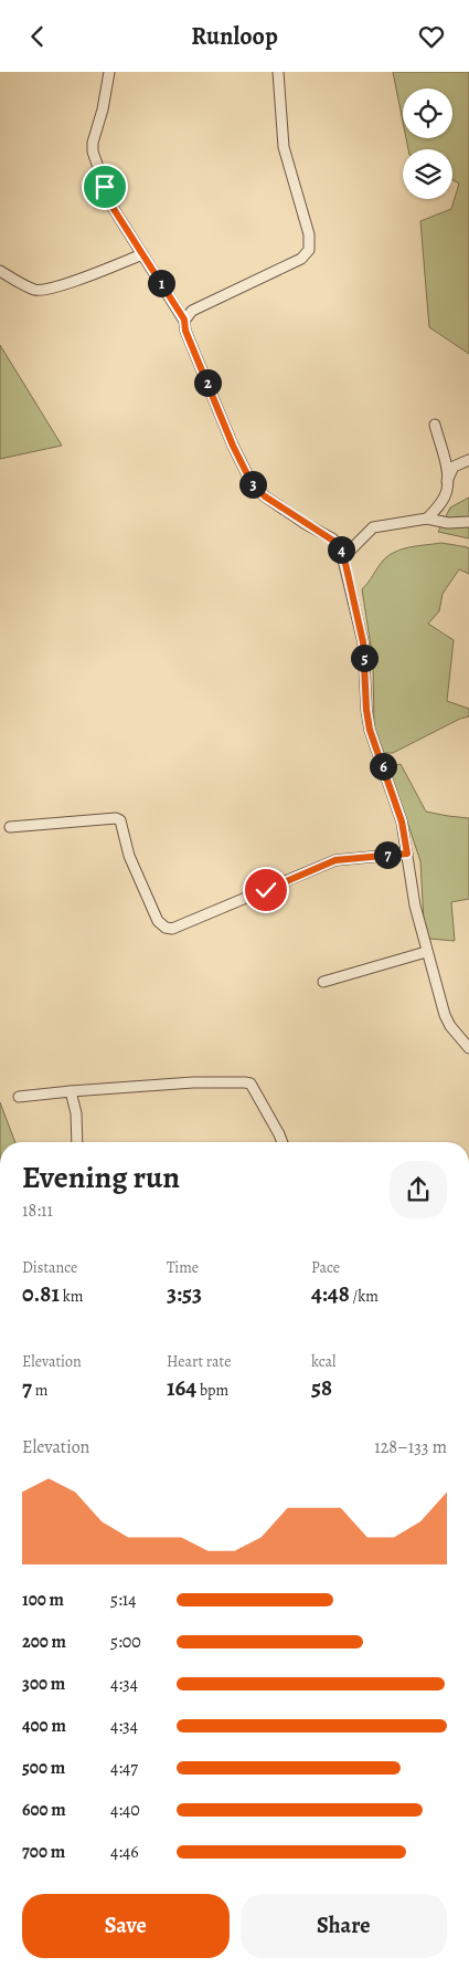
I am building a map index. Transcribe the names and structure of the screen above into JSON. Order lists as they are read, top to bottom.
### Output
{
  "page": {
    "header": "Runloop",
    "pins": [
      "1",
      "2",
      "3",
      "4",
      "5",
      "6",
      "7"
    ],
    "heading": ["Evening run", "18:11"],
    "stats": [
      ["Distance", "0.81 km"],
      ["Time", "3:53"],
      ["Pace", "4:48 /km"],
      ["Elevation", "7 m"],
      ["Heart rate", "164 bpm"],
      ["kcal", "58"]
    ],
    "chart": ["Elevation", "128–133 m"],
    "list": [
      {
        "name": "100 m",
        "note": "5:14"
      },
      {
        "name": "200 m",
        "note": "5:00"
      },
      {
        "name": "300 m",
        "note": "4:34"
      },
      {
        "name": "400 m",
        "note": "4:34"
      },
      {
        "name": "500 m",
        "note": "4:47"
      },
      {
        "name": "600 m",
        "note": "4:40"
      },
      {
        "name": "700 m",
        "note": "4:46"
      }
    ],
    "buttons": ["Save", "Share"]
  }
}
